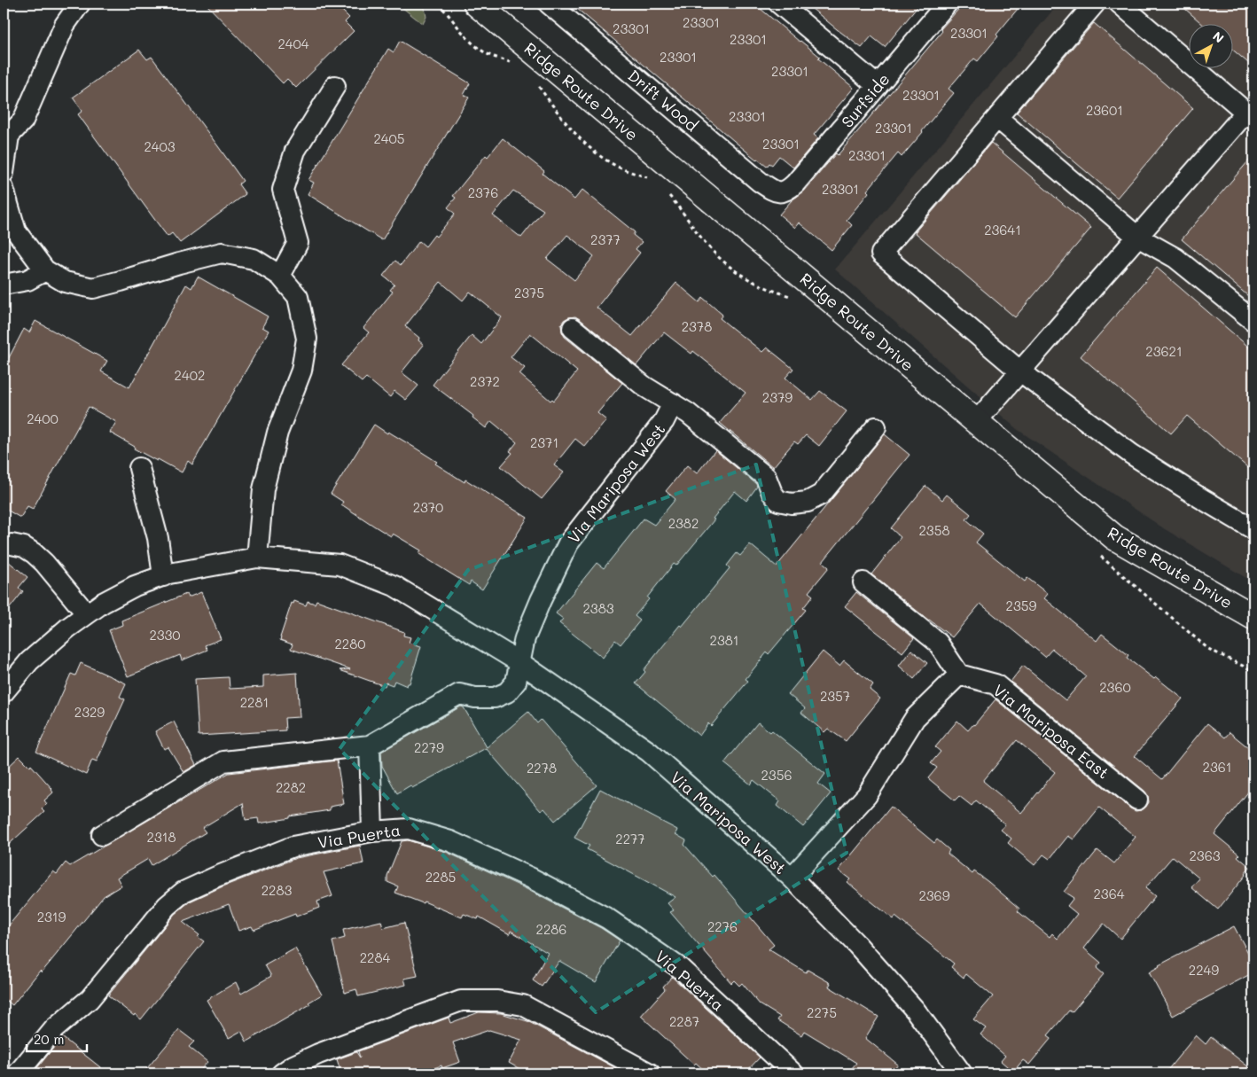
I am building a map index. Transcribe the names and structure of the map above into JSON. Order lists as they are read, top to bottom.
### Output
{
  "streets": {
    "main road": ["Ridge Route Drive"],
    "street": [
      "Drift Wood",
      "Surfside",
      "Via Mariposa West",
      "Via Mariposa East",
      "Via Puerta"
    ]
  },
  "crossings": [
    ["Drift Wood", "Surfside"]
  ],
  "house_numbers": [
    "23301",
    "23301",
    "23301",
    "23301",
    "2404",
    "23301",
    "23301",
    "23301",
    "23601",
    "23301",
    "23301",
    "2405",
    "23301",
    "2403",
    "23301",
    "23301",
    "2376",
    "23641",
    "2377",
    "2375",
    "2378",
    "23621",
    "2402",
    "2372",
    "2379",
    "2400",
    "2371",
    "2370",
    "2382",
    "2358",
    "2359",
    "2383",
    "2330",
    "2381",
    "2280",
    "2360",
    "2357",
    "2281",
    "2329",
    "2279",
    "2361",
    "2278",
    "2356",
    "2282",
    "2318",
    "2277",
    "2363",
    "2285",
    "2283",
    "2364",
    "2369",
    "2319",
    "2276",
    "2286",
    "2284",
    "2249",
    "2275",
    "2287"
  ],
  "scale_bar": "20 m",
  "north": "top right"
}
